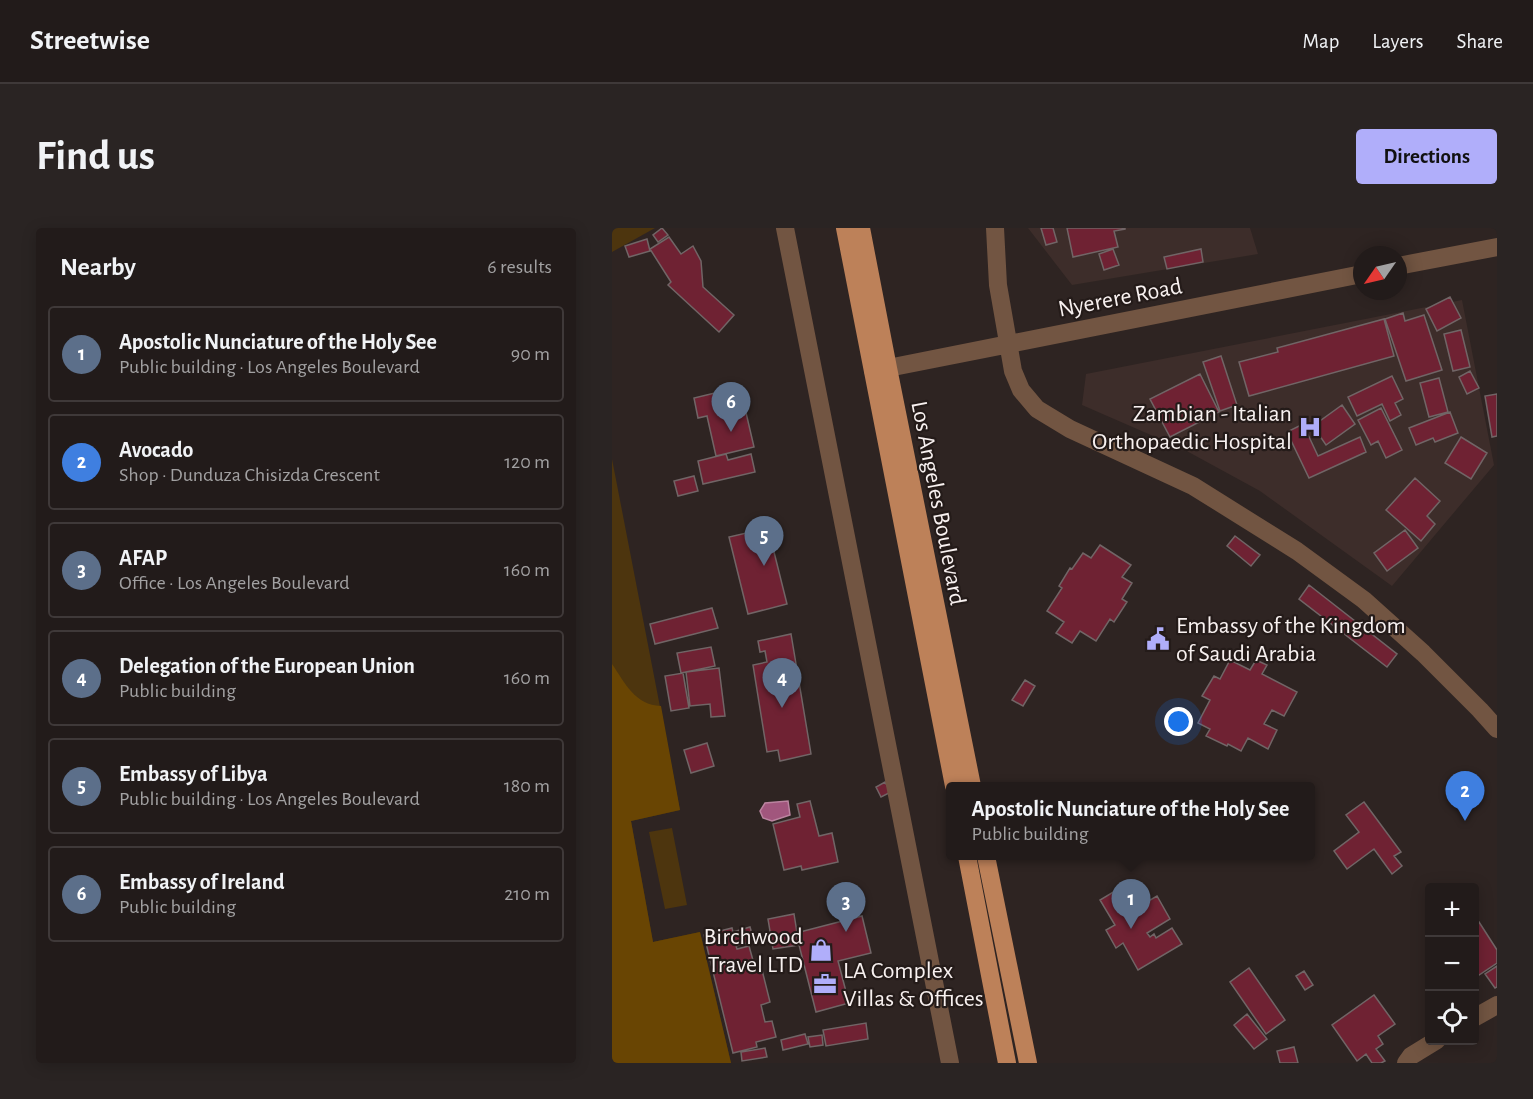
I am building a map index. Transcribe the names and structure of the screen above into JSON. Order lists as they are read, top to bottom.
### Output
{
  "streets": {
    "main road": ["Los Angeles Boulevard"],
    "street": ["Nyerere Road"]
  },
  "crossings": [
    ["Nyerere Road", "Los Angeles Boulevard"]
  ],
  "places": {
    "hospital": ["Zambian - Italian Orthopaedic Hospital"],
    "public building": ["Embassy of the Kingdom of Saudi Arabia"],
    "shop": ["Birchwood Travel LTD"],
    "office": ["LA Complex Villas & Offices"]
  },
  "north": "bottom left",
  "page": {
    "header": "Streetwise",
    "nav": ["Map", "Layers", "Share"],
    "buttons": "Directions",
    "title": "Find us",
    "heading": ["Nearby", "6 results"],
    "list": [
      {
        "mark": "1",
        "name": "Apostolic Nunciature of the Holy See",
        "note": "Public building · Los Angeles Boulevard",
        "value": "90 m"
      },
      {
        "mark": "2",
        "name": "Avocado",
        "note": "Shop · Dunduza Chisizda Crescent",
        "value": "120 m"
      },
      {
        "mark": "3",
        "name": "AFAP",
        "note": "Office · Los Angeles Boulevard",
        "value": "160 m"
      },
      {
        "mark": "4",
        "name": "Delegation of the European Union",
        "note": "Public building",
        "value": "160 m"
      },
      {
        "mark": "5",
        "name": "Embassy of Libya",
        "note": "Public building · Los Angeles Boulevard",
        "value": "180 m"
      },
      {
        "mark": "6",
        "name": "Embassy of Ireland",
        "note": "Public building",
        "value": "210 m"
      }
    ],
    "pins": [
      "6",
      "5",
      "4",
      "2",
      "1",
      "3"
    ],
    "popup": ["Apostolic Nunciature of the Holy See", "Public building"],
    "map_buttons": ["+", "−"]
  }
}
